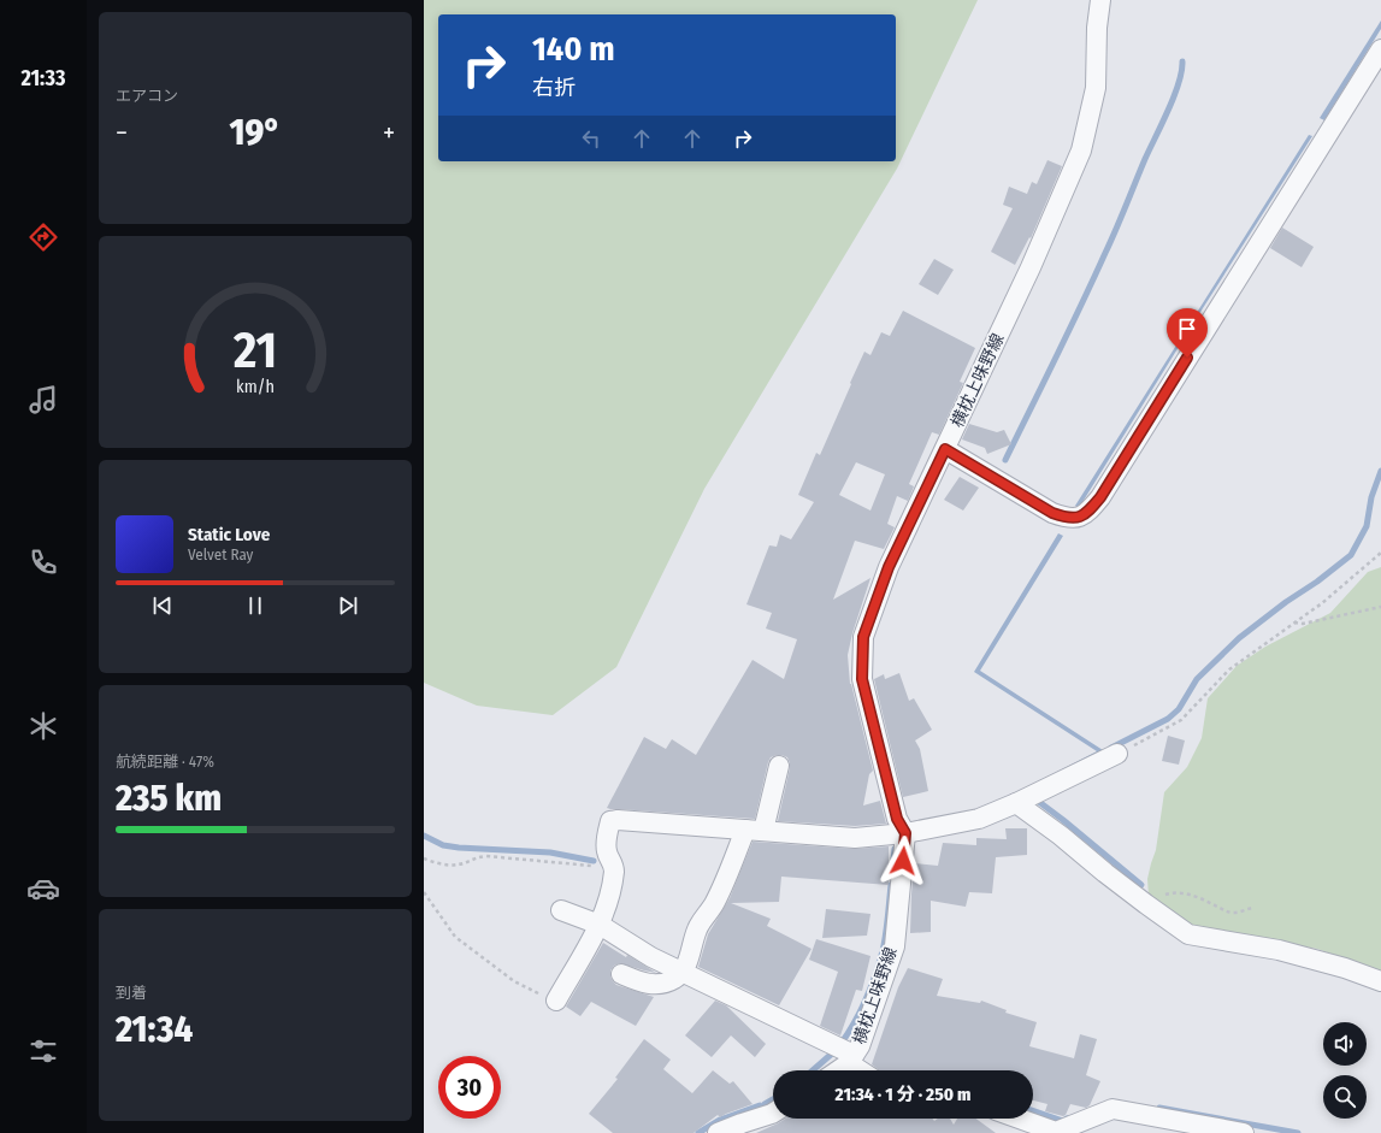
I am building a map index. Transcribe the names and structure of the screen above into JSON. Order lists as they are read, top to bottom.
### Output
{
  "streets": {
    "street": ["横枕上味野線"]
  },
  "page": {
    "tabs": "21:33",
    "tile": [
      "エアコン",
      ["航続距離 · 47%", "235 km"],
      ["到着", "21:34"]
    ],
    "turn": ["140 m", "右折"],
    "heat": ["−", "19°", "+"],
    "song": ["Static Love", "Velvet Ray"],
    "limit": "30",
    "trip": "21:34 · 1 分 · 250 m",
    "gauge": ["21", "km/h"]
  }
}
